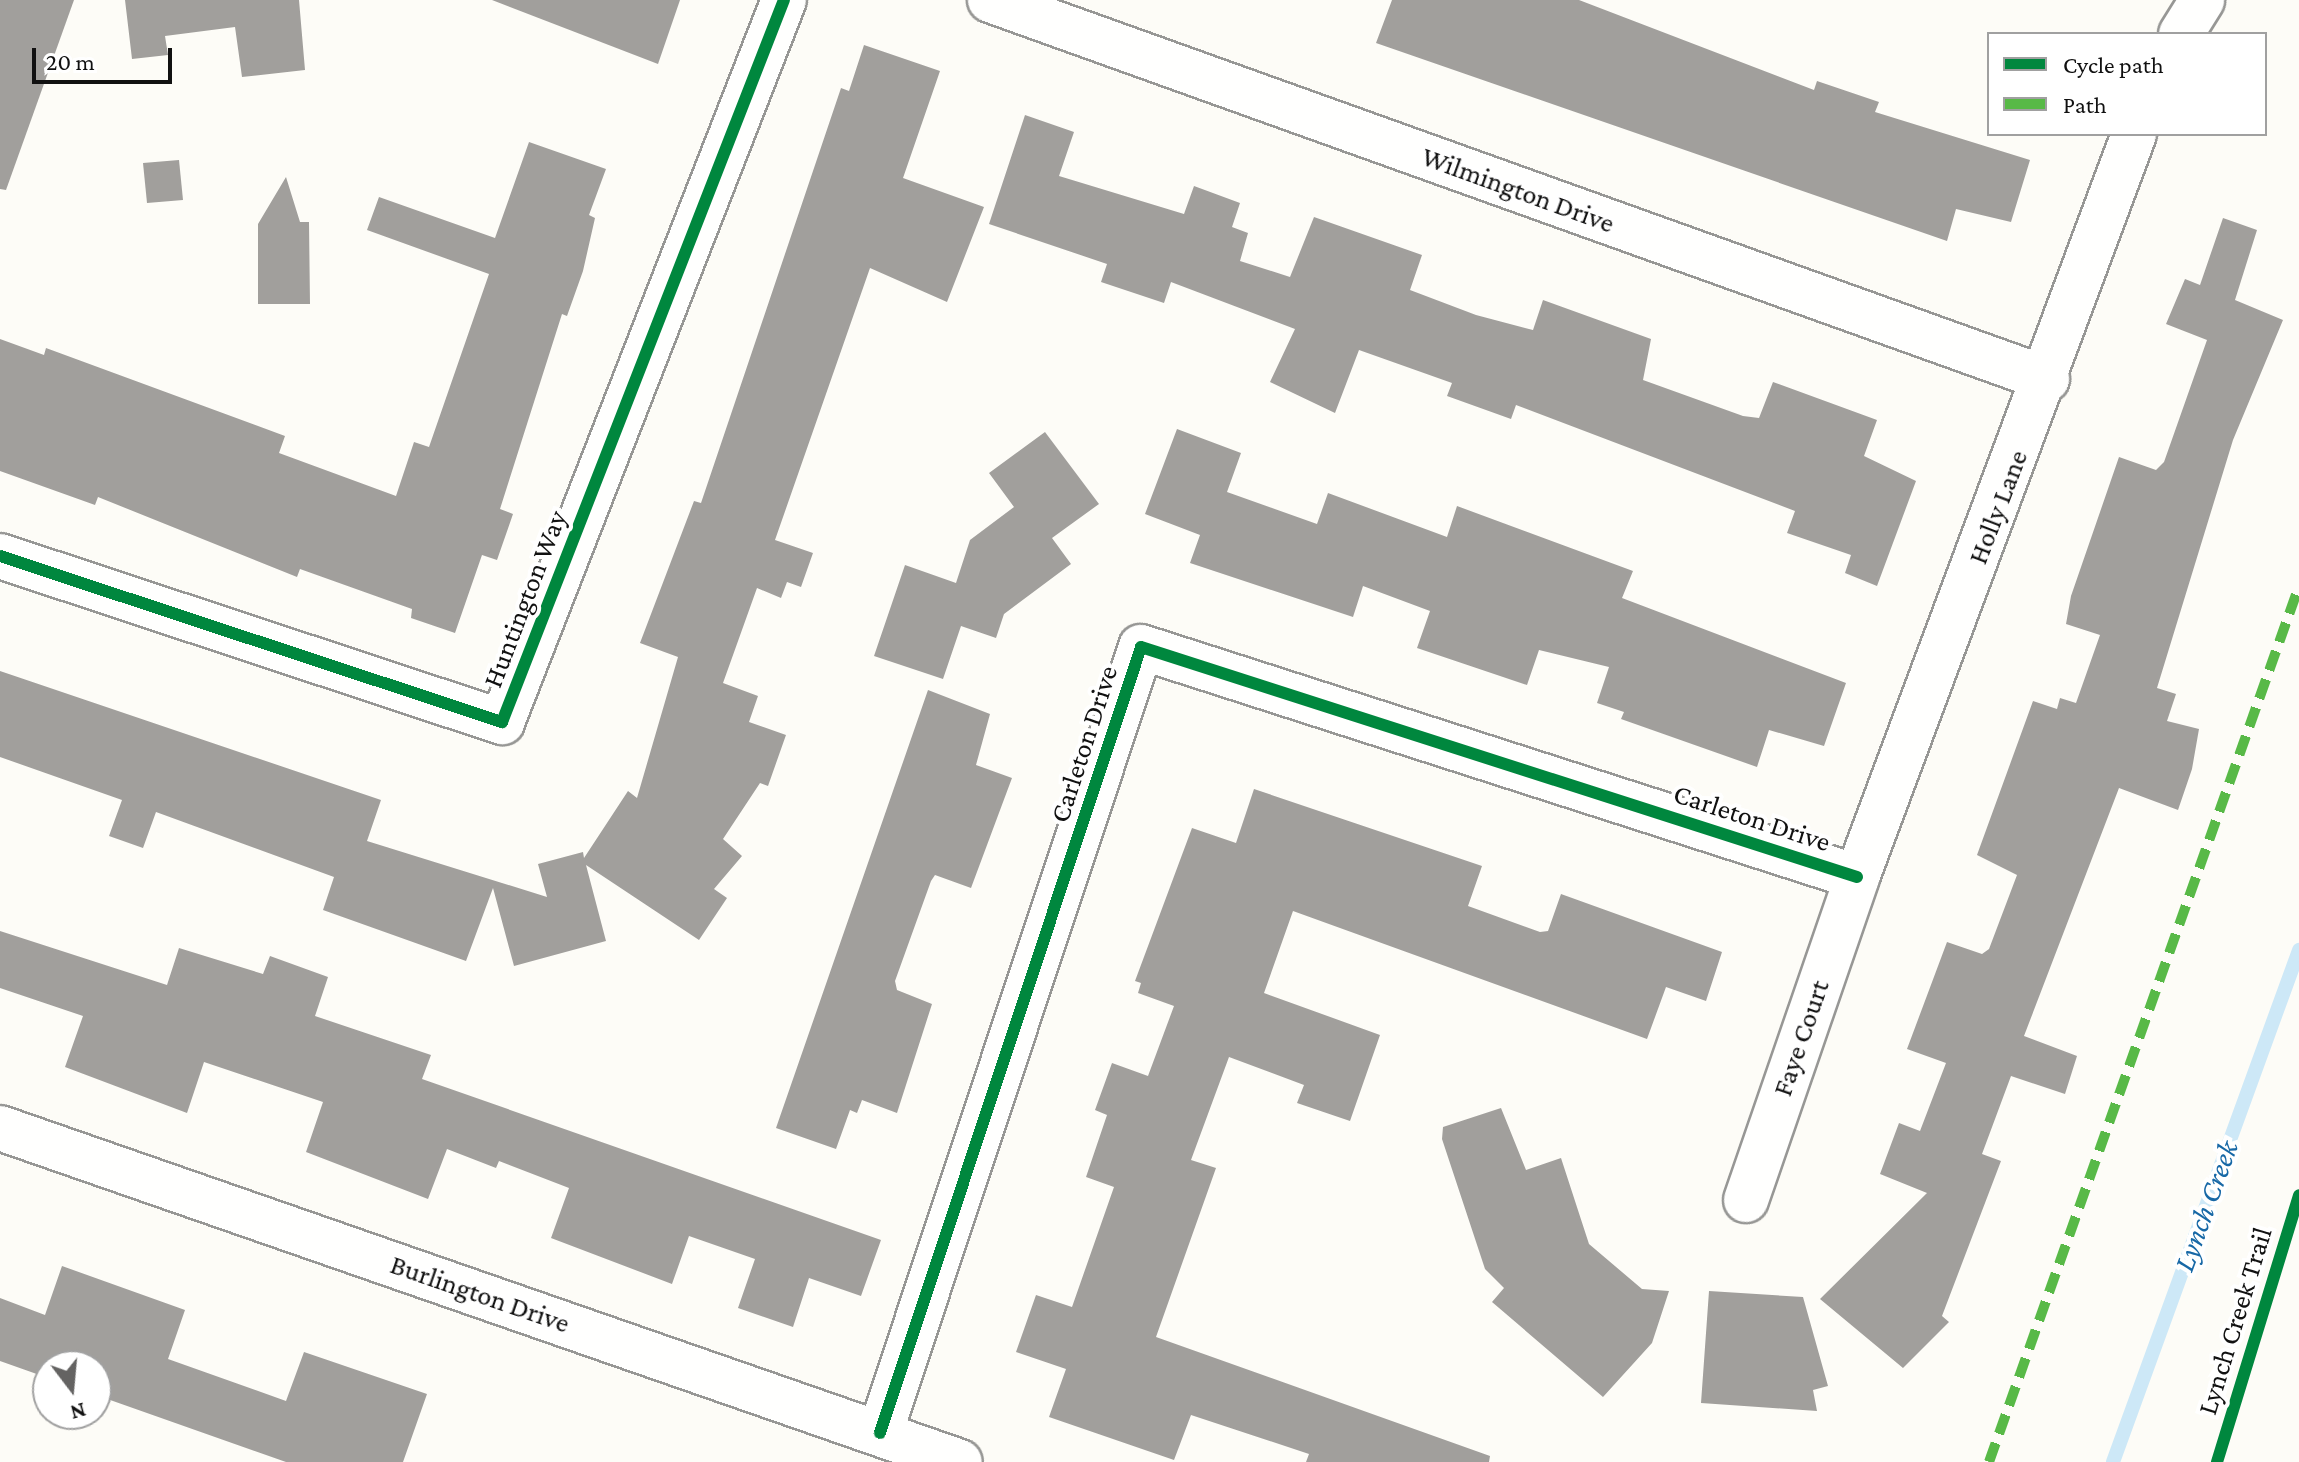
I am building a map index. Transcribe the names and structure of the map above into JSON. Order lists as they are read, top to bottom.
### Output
{
  "streets": {
    "street": [
      "Wilmington Drive",
      "Holly Lane",
      "Huntington Way",
      "Carleton Drive",
      "Faye Court",
      "Burlington Drive"
    ],
    "cycle path": ["Lynch Creek Trail"]
  },
  "crossings": [
    ["Wilmington Drive", "Holly Lane"],
    ["Holly Lane", "Carleton Drive"],
    ["Holly Lane", "Faye Court"],
    ["Carleton Drive", "Faye Court"],
    ["Carleton Drive", "Burlington Drive"]
  ],
  "water": ["Lynch Creek"],
  "legend": ["Cycle path", "Path"],
  "scale_bar": "20 m",
  "north": "bottom"
}
